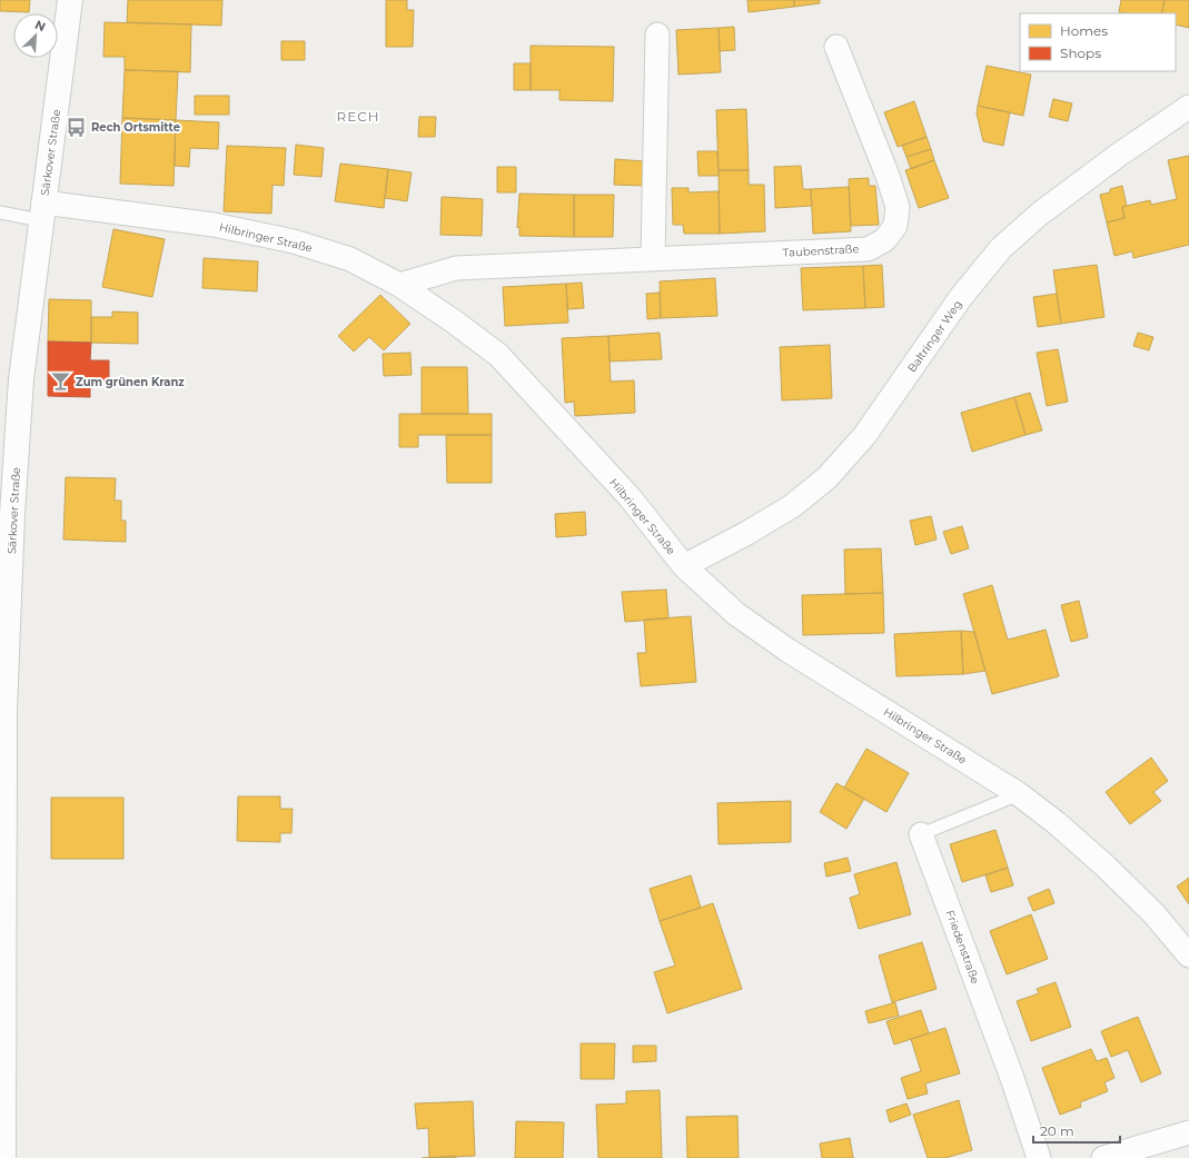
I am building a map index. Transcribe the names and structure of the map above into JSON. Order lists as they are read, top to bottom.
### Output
{
  "streets": {
    "main road": ["Särkover Straße"],
    "street": [
      "Hilbringer Straße",
      "Taubenstraße",
      "Baltringer Weg",
      "Friedenstraße"
    ]
  },
  "crossings": [
    ["Särkover Straße", "Hilbringer Straße"],
    ["Hilbringer Straße", "Taubenstraße"],
    ["Hilbringer Straße", "Baltringer Weg"],
    ["Hilbringer Straße", "Friedenstraße"]
  ],
  "districts": ["RECH"],
  "places": {
    "bus stop": ["Rech Ortsmitte"],
    "bar": ["Zum grünen Kranz"]
  },
  "legend": ["Homes", "Shops"],
  "scale_bar": "20 m",
  "north": "top right"
}
